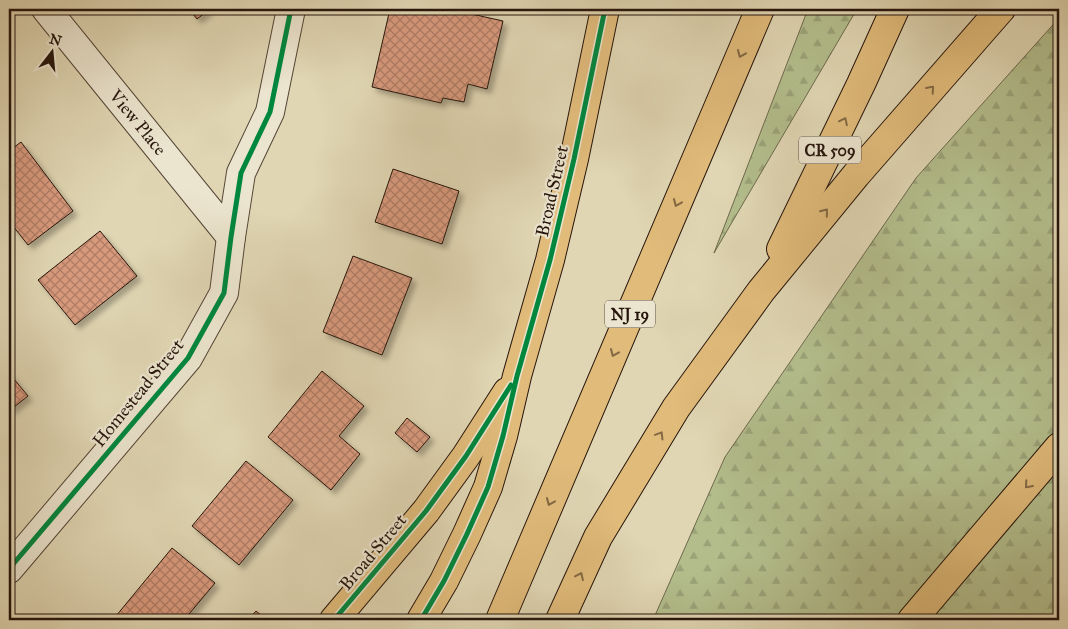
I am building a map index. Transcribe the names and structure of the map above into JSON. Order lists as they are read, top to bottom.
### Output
{
  "streets": {
    "main road": ["CR 509", "Broad Street", "NJ 19"],
    "street": ["View Place", "Homestead Street"]
  },
  "crossings": [
    ["View Place", "Homestead Street"]
  ],
  "north": "top"
}
